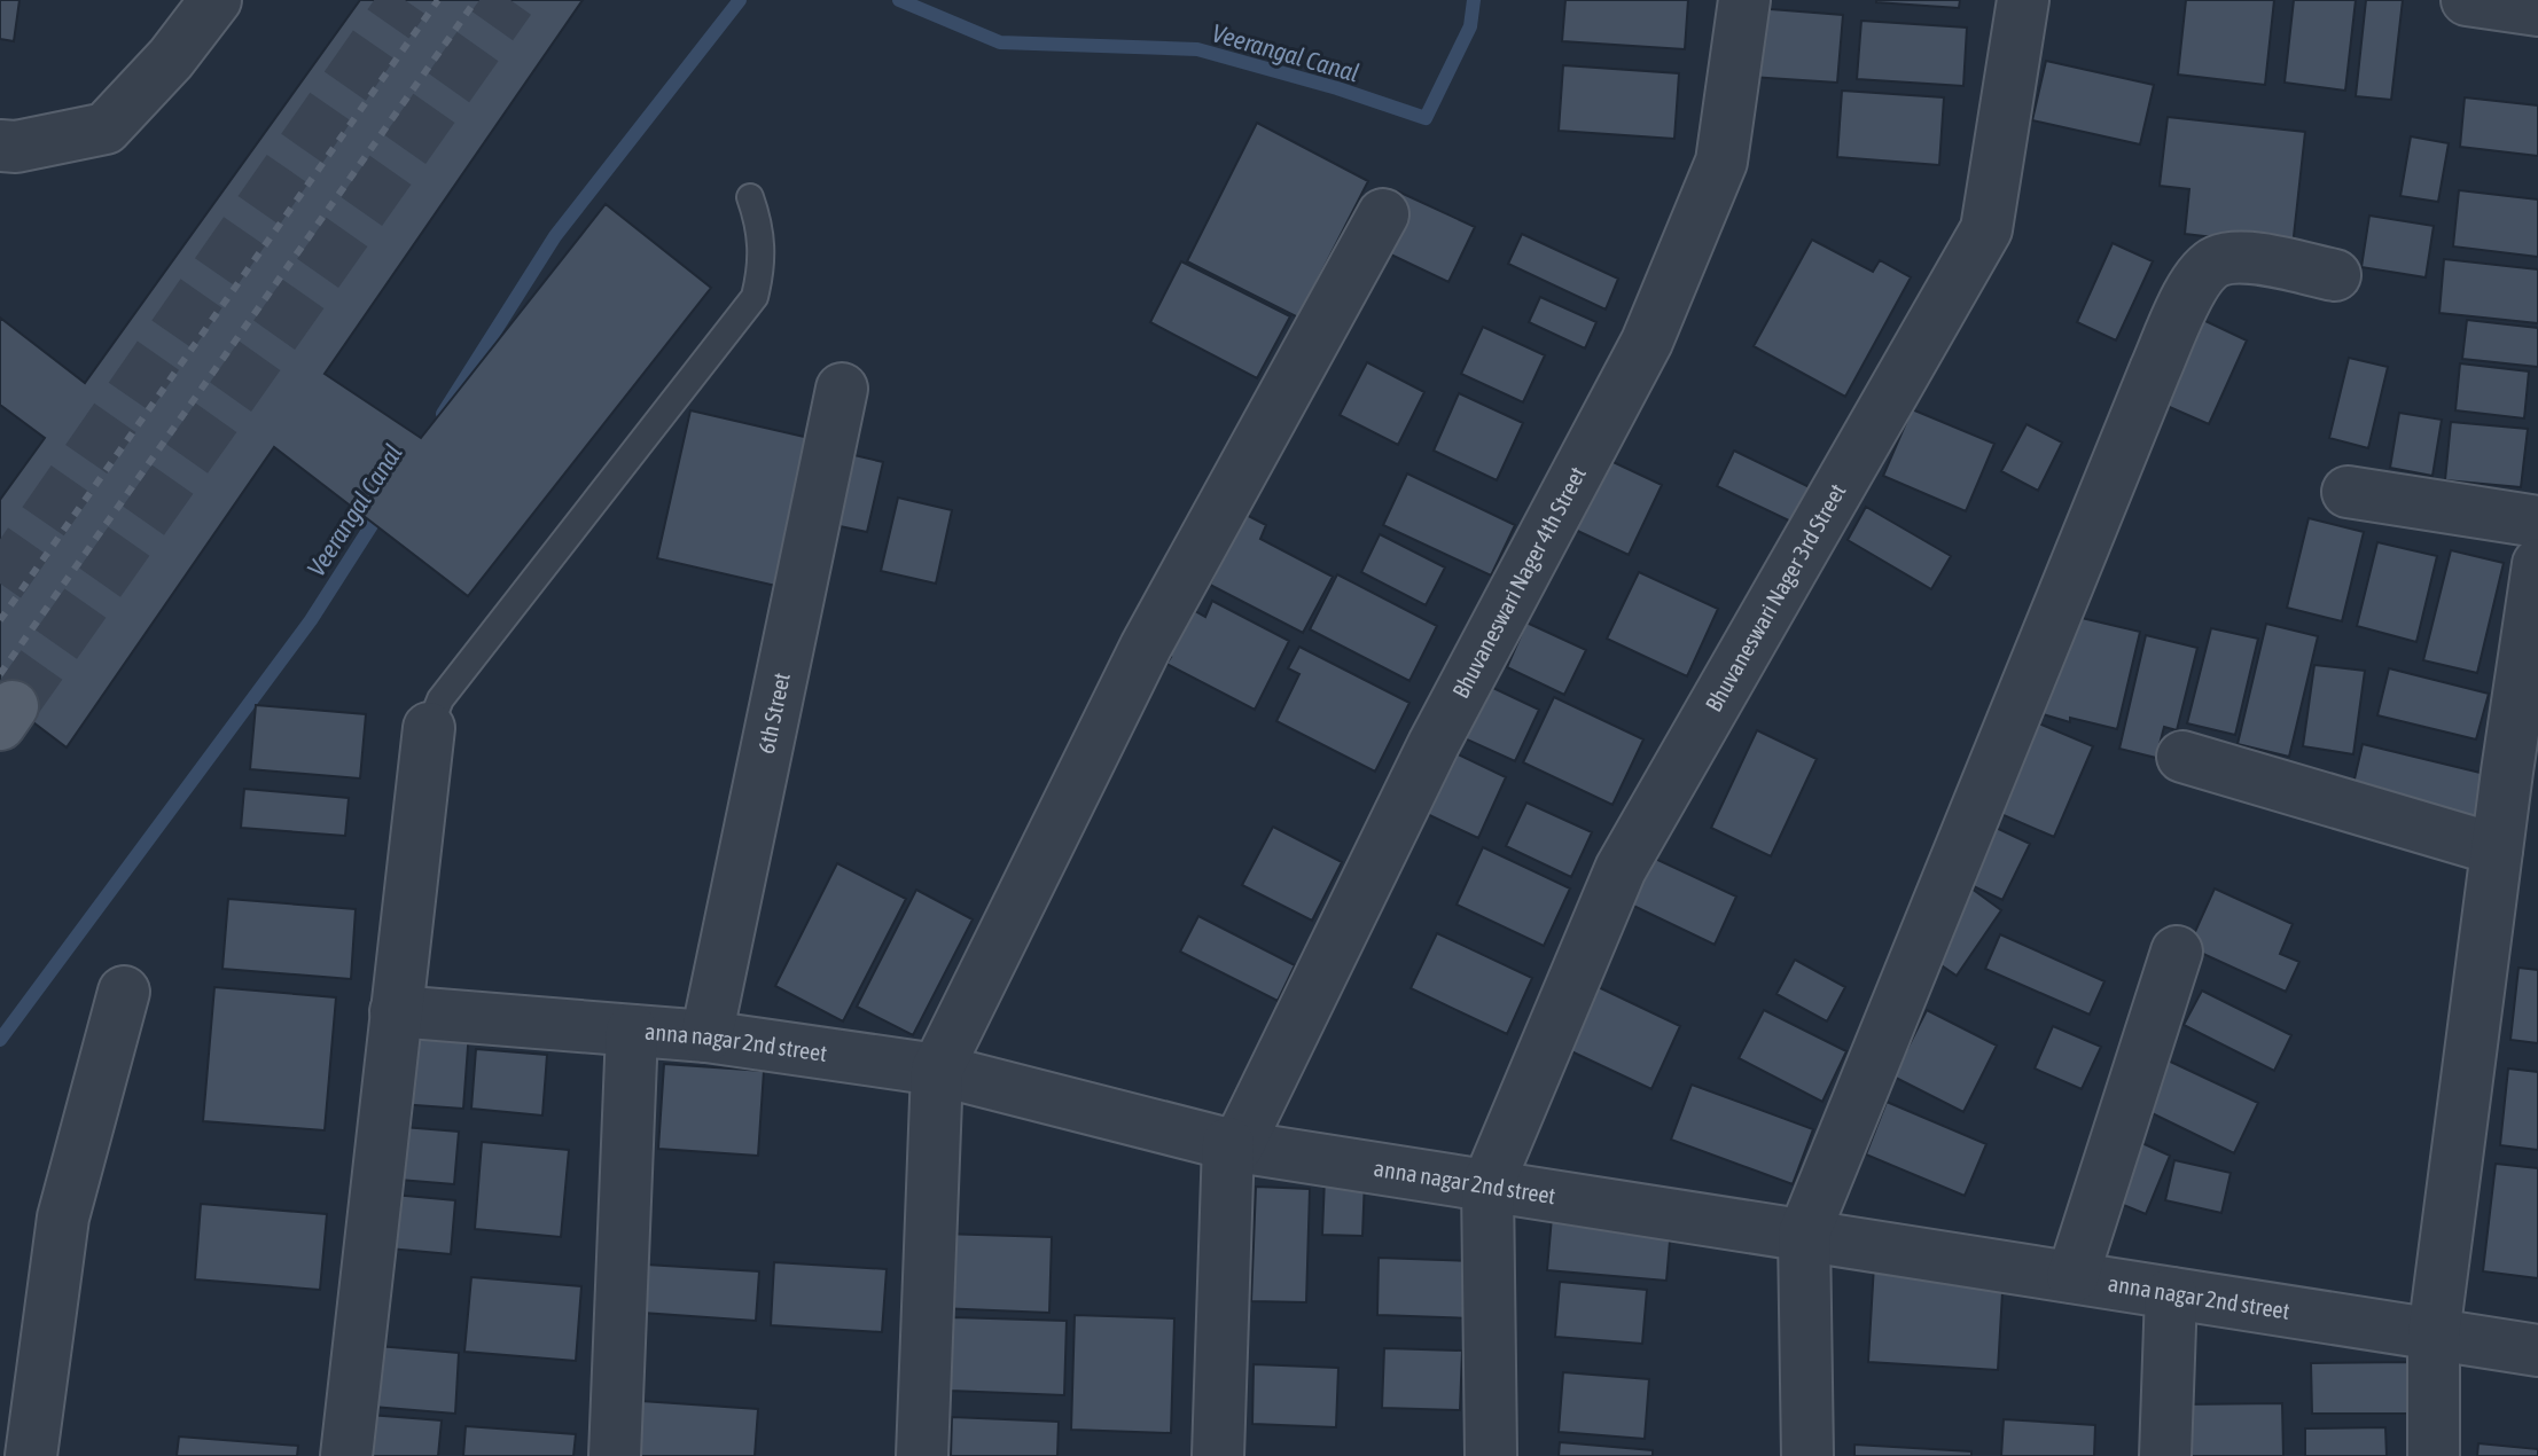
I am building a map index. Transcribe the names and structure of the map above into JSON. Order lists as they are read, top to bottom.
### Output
{
  "streets": {
    "street": [
      "Bhuvaneswari Nager 4th Street",
      "Bhuvaneswari Nager 3rd Street",
      "6th Street",
      "anna nagar 2nd street"
    ]
  },
  "crossings": [
    ["Bhuvaneswari Nager 4th Street", "anna nagar 2nd street"],
    ["Bhuvaneswari Nager 3rd Street", "anna nagar 2nd street"],
    ["6th Street", "anna nagar 2nd street"]
  ],
  "water": ["Veerangal Canal"]
}
